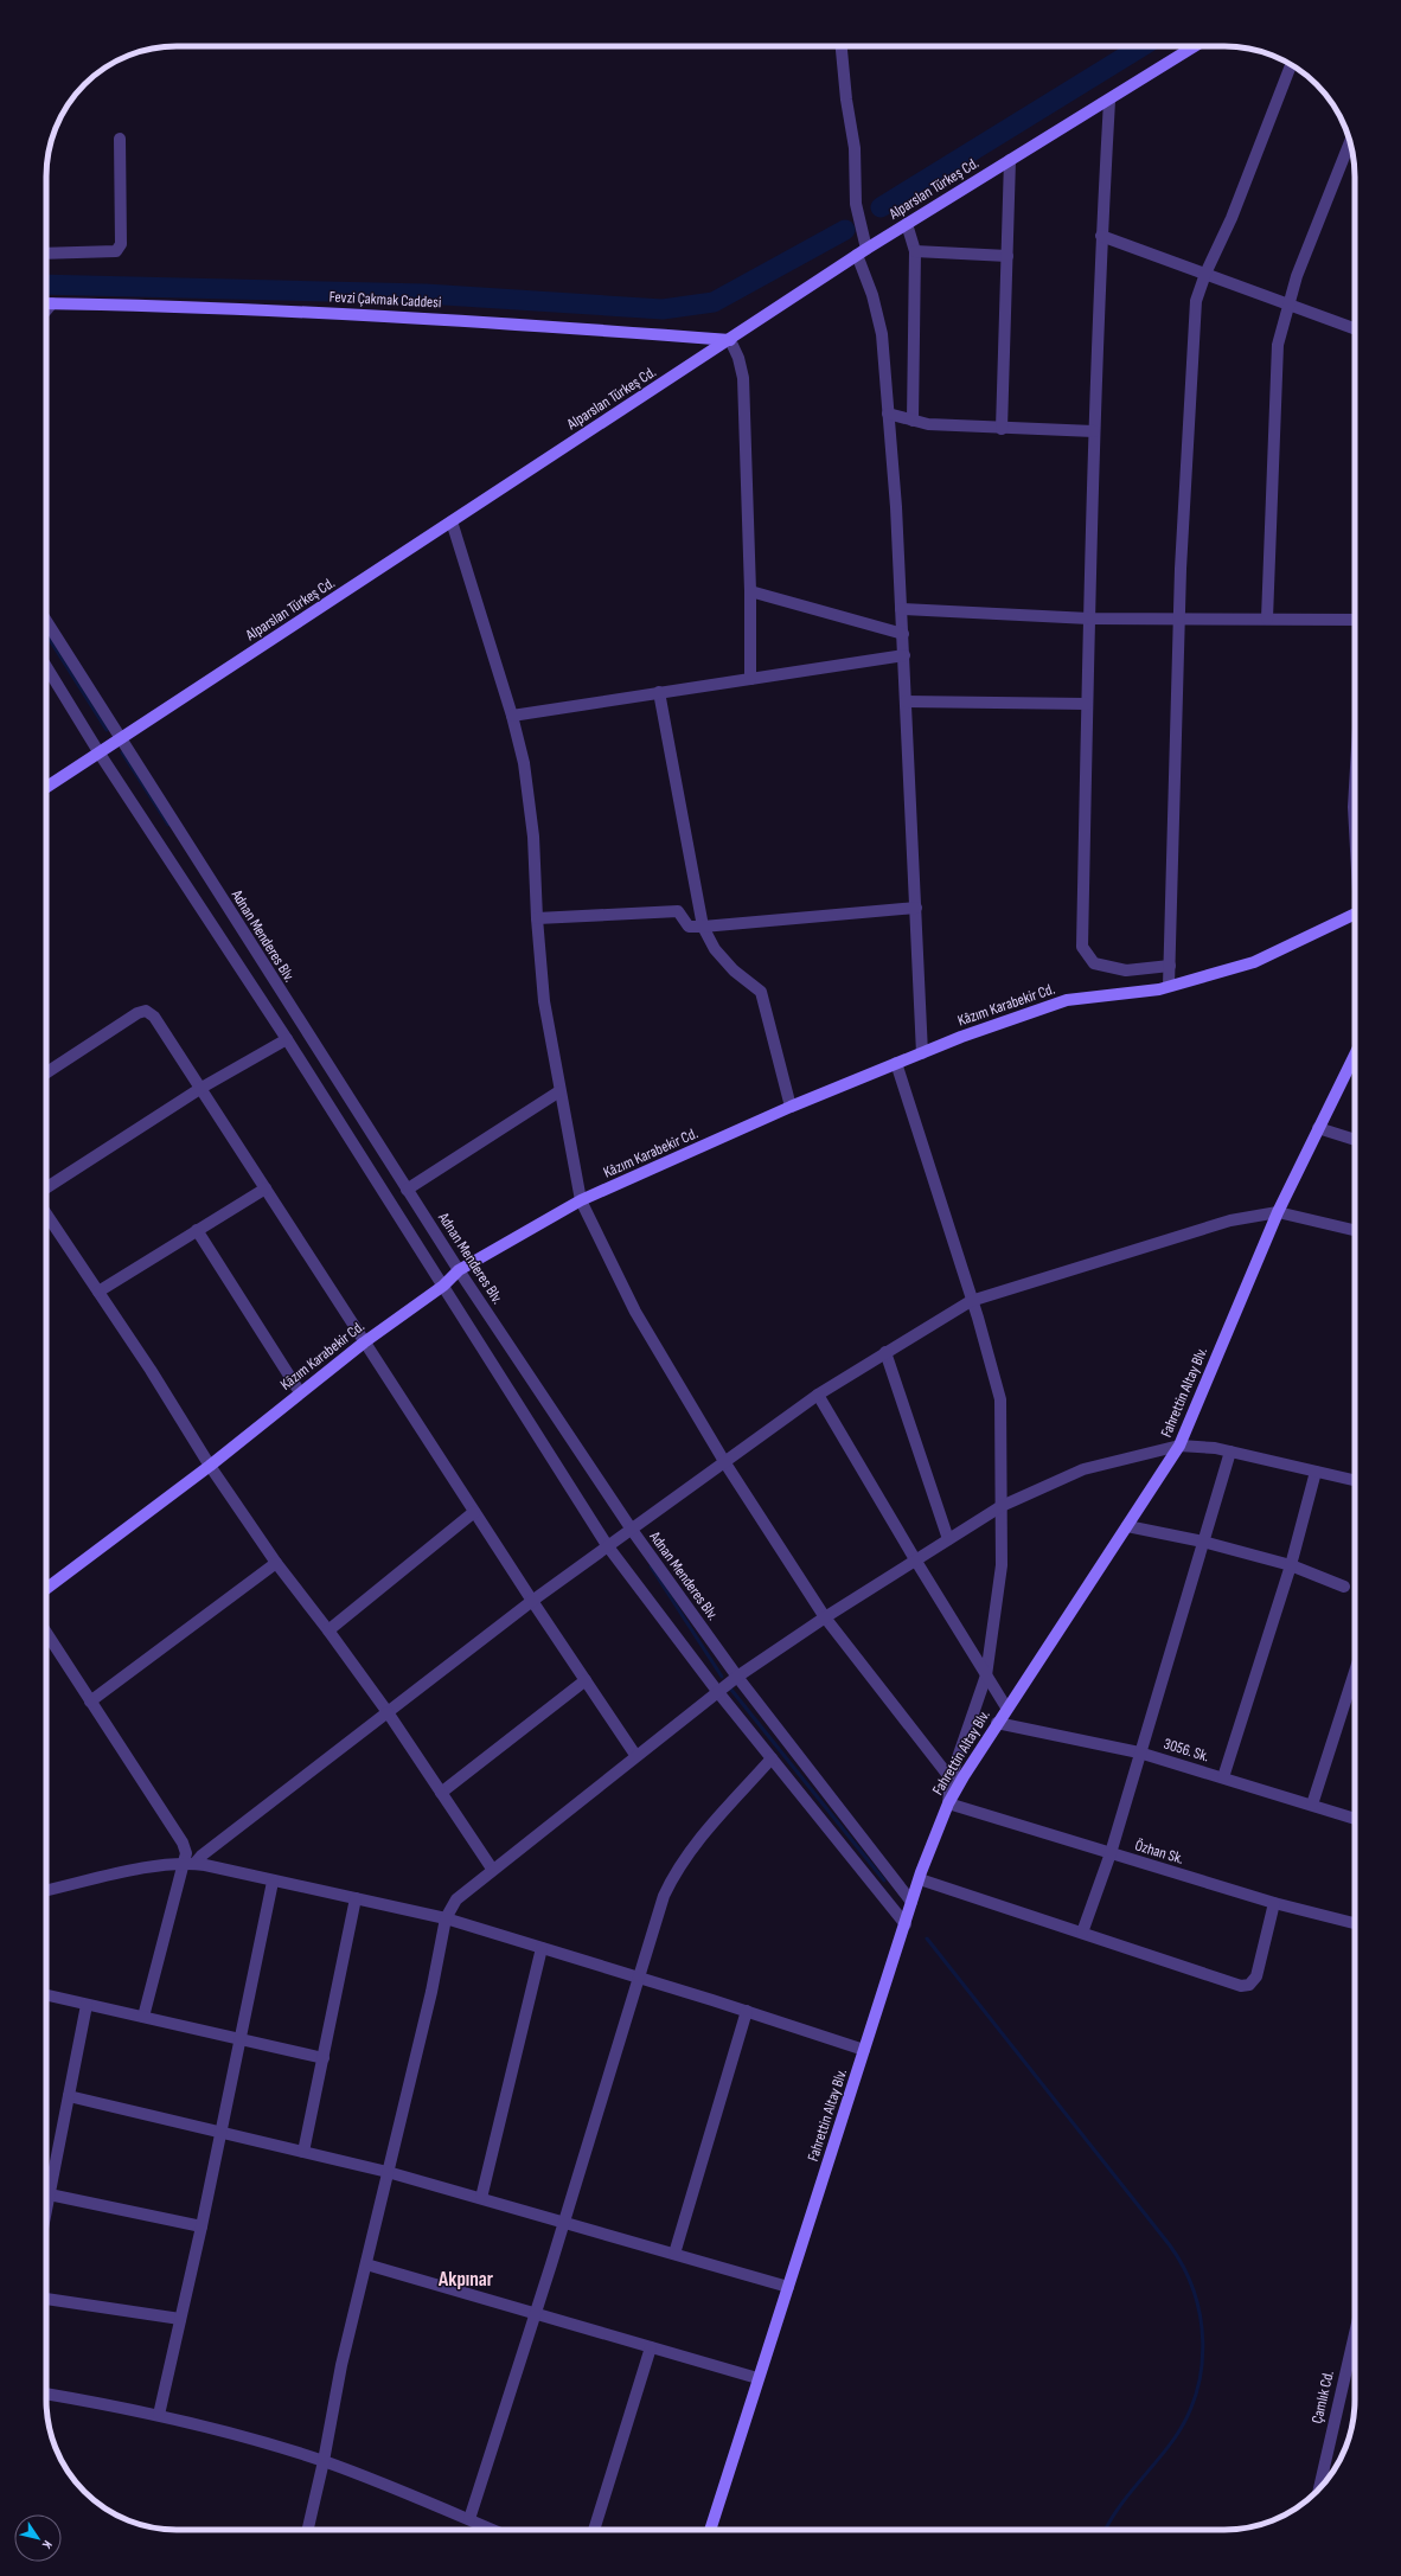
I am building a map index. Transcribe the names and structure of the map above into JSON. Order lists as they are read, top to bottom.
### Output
{
  "streets": {
    "street": [
      "Alparslan Türkeş Cd.",
      "Fevzi Çakmak Caddesi",
      "Adnan Menderes Blv.",
      "Kâzım Karabekir Cd.",
      "Fahrettin Altay Blv.",
      "3056. Sk.",
      "Özhan Sk.",
      "Çamlık Cd."
    ]
  },
  "crossings": [
    ["Alparslan Türkeş Cd.", "Fevzi Çakmak Caddesi"],
    ["Alparslan Türkeş Cd.", "Adnan Menderes Blv."],
    ["Adnan Menderes Blv.", "Kâzım Karabekir Cd."],
    ["Adnan Menderes Blv.", "Fahrettin Altay Blv."],
    ["Fahrettin Altay Blv.", "3056. Sk."],
    ["Fahrettin Altay Blv.", "Özhan Sk."]
  ],
  "districts": ["Akpınar"],
  "north": "bottom right"
}
